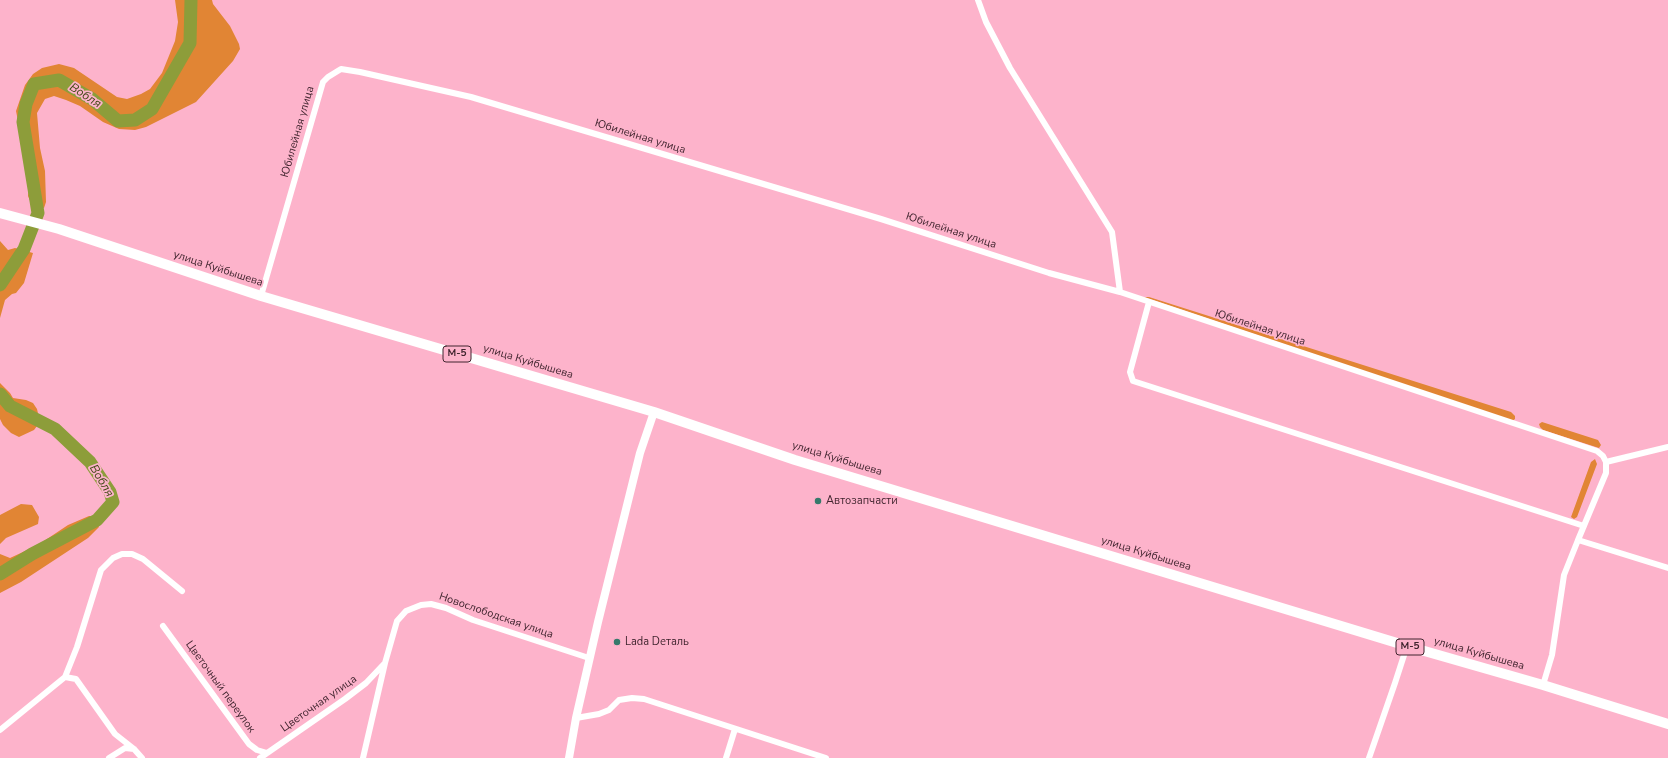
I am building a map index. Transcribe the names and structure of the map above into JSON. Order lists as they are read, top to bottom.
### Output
{
  "streets": {
    "highway": ["улица Куйбышева", "М-5"],
    "street": [
      "Юбилейная улица",
      "Новослободская улица",
      "Цветочный переулок",
      "Цветочная улица"
    ]
  },
  "crossings": [
    ["Юбилейная улица", "улица Куйбышева"],
    ["Новослободская улица", "Цветочная улица"],
    ["Цветочный переулок", "Цветочная улица"]
  ],
  "water": ["Вобля"],
  "places": ["Автозапчасти", "Lada Dеталь"]
}
